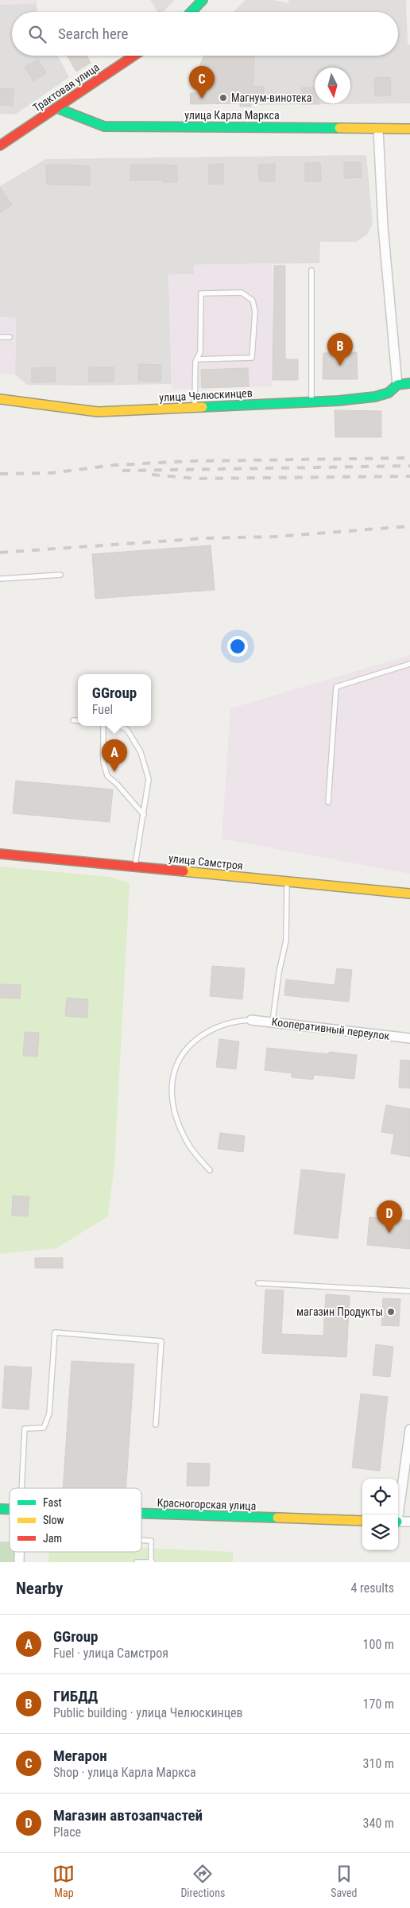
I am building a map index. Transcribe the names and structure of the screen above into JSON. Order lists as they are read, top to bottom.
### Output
{
  "streets": {
    "street": [
      "Трактовая улица",
      "улица Карла Маркса",
      "улица Челюскинцев",
      "улица Самстроя",
      "Кооперативный переулок",
      "Красногорская улица"
    ]
  },
  "crossings": [
    ["Трактовая улица", "улица Карла Маркса"]
  ],
  "places": ["Магнум-винотека", "магазин Продукты"],
  "legend": ["Fast", "Slow", "Jam"],
  "north": "bottom",
  "page": {
    "search": "Search here",
    "pins": [
      "C",
      "B",
      "A",
      "D"
    ],
    "popup": ["GGroup", "Fuel"],
    "heading": ["Nearby", "4 results"],
    "list": [
      {
        "mark": "A",
        "name": "GGroup",
        "note": "Fuel · улица Самстроя",
        "value": "100 m"
      },
      {
        "mark": "B",
        "name": "ГИБДД",
        "note": "Public building · улица Челюскинцев",
        "value": "170 m"
      },
      {
        "mark": "C",
        "name": "Мегарон",
        "note": "Shop · улица Карла Маркса",
        "value": "310 m"
      },
      {
        "mark": "D",
        "name": "Магазин автозапчастей",
        "note": "Place",
        "value": "340 m"
      }
    ],
    "nav": ["Map", "Directions", "Saved"]
  }
}
